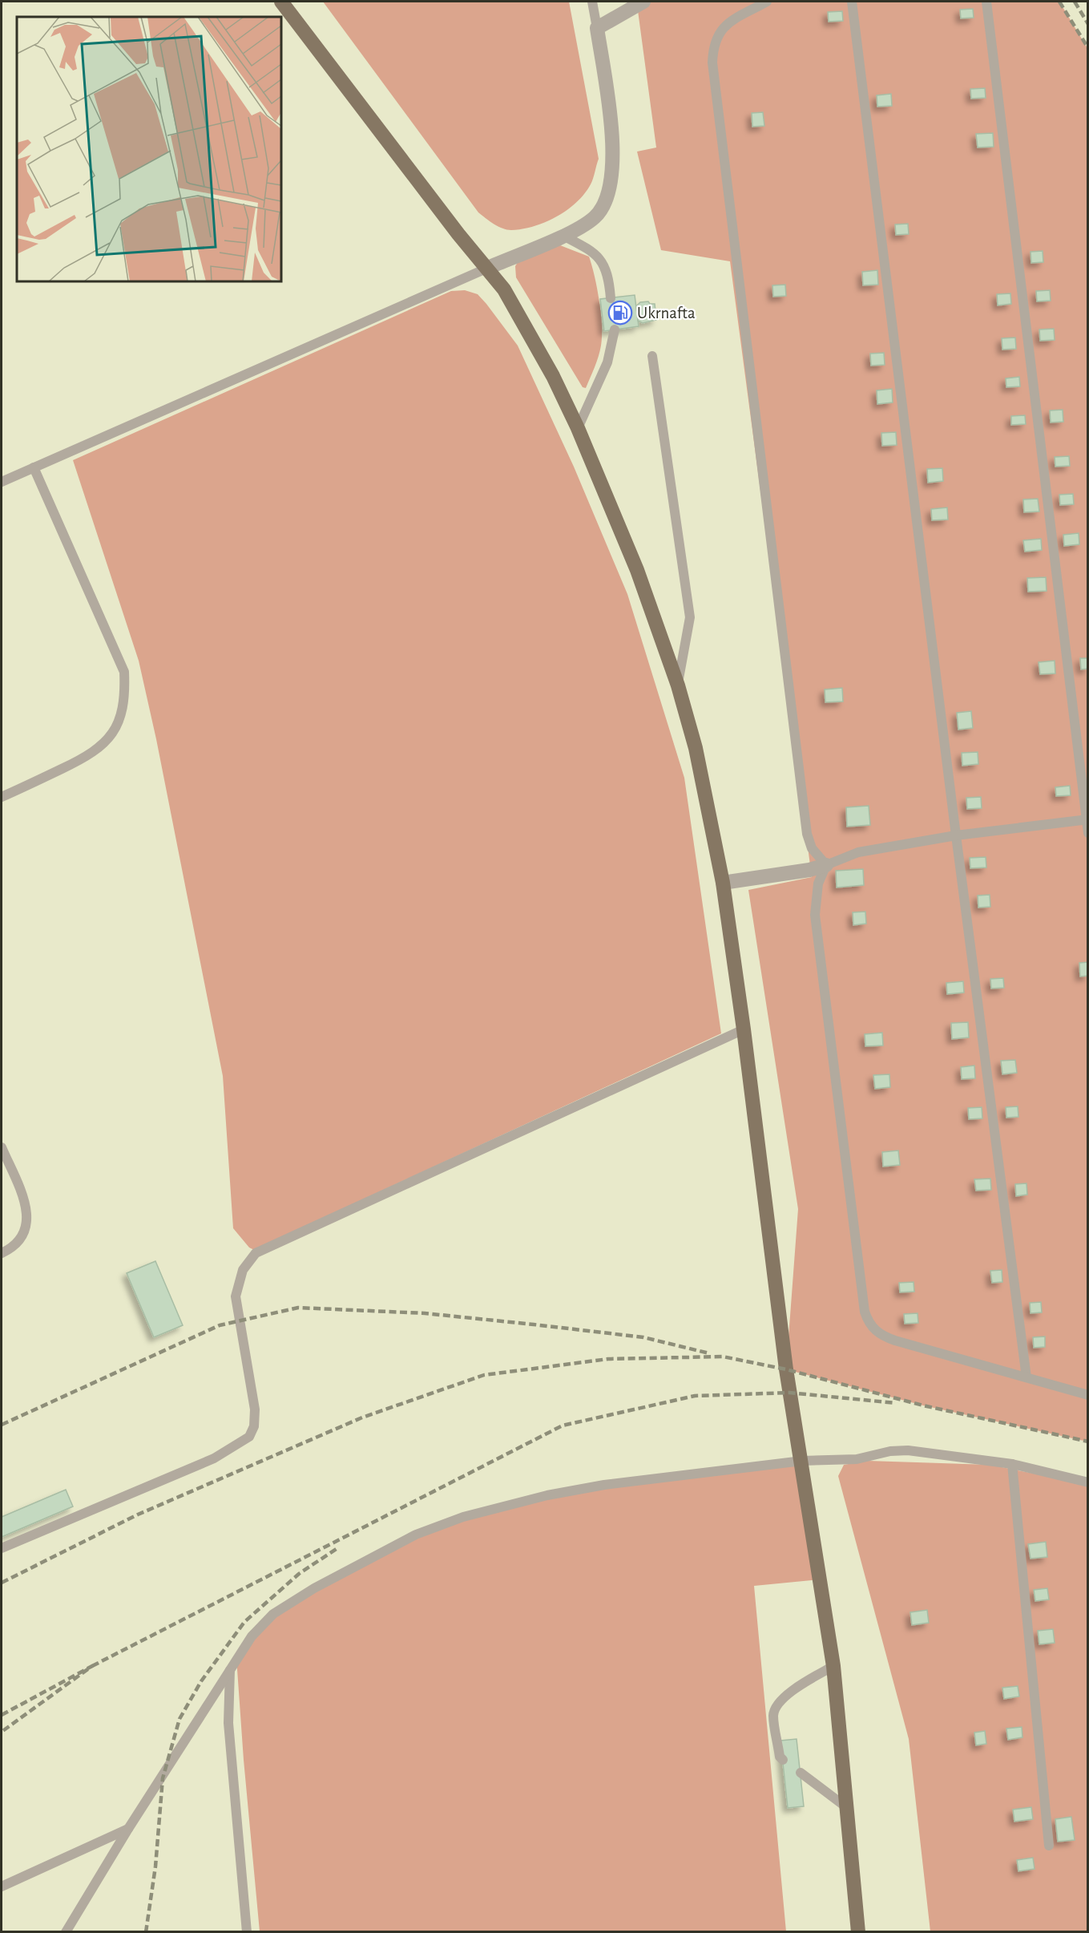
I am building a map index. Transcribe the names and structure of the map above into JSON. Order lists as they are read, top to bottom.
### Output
{
  "places": {
    "fuel station": ["Ukrnafta"]
  }
}
